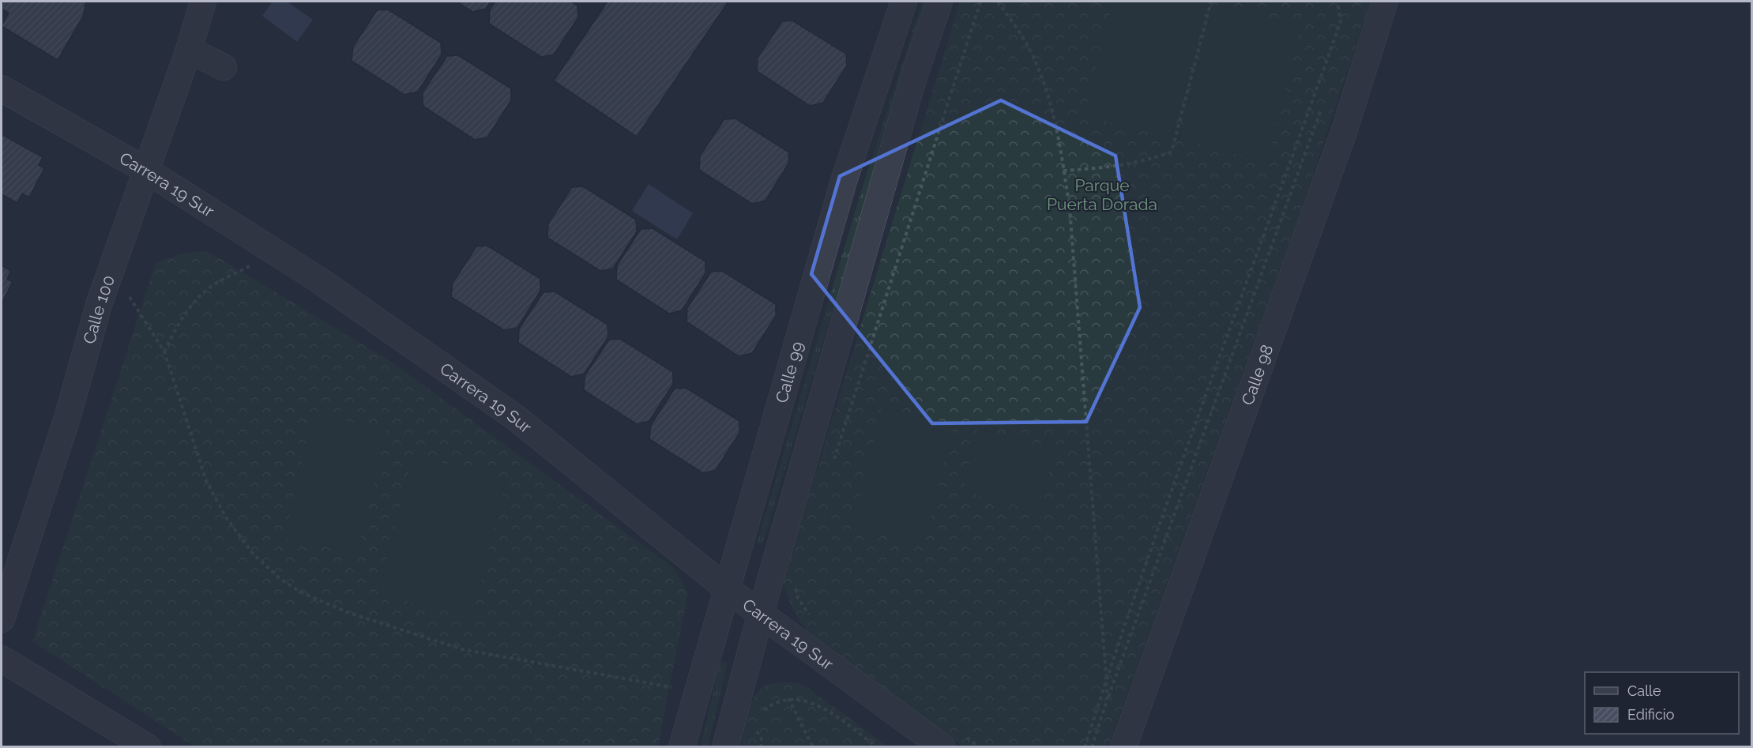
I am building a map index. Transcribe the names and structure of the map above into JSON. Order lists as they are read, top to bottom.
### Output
{
  "streets": {
    "street": [
      "Carrera 19 Sur",
      "Calle 100",
      "Calle 99",
      "Calle 98"
    ]
  },
  "crossings": [
    ["Carrera 19 Sur", "Calle 100"],
    ["Carrera 19 Sur", "Calle 99"]
  ],
  "parks": ["Parque Puerta Dorada"],
  "legend": ["Calle", "Edificio"]
}
